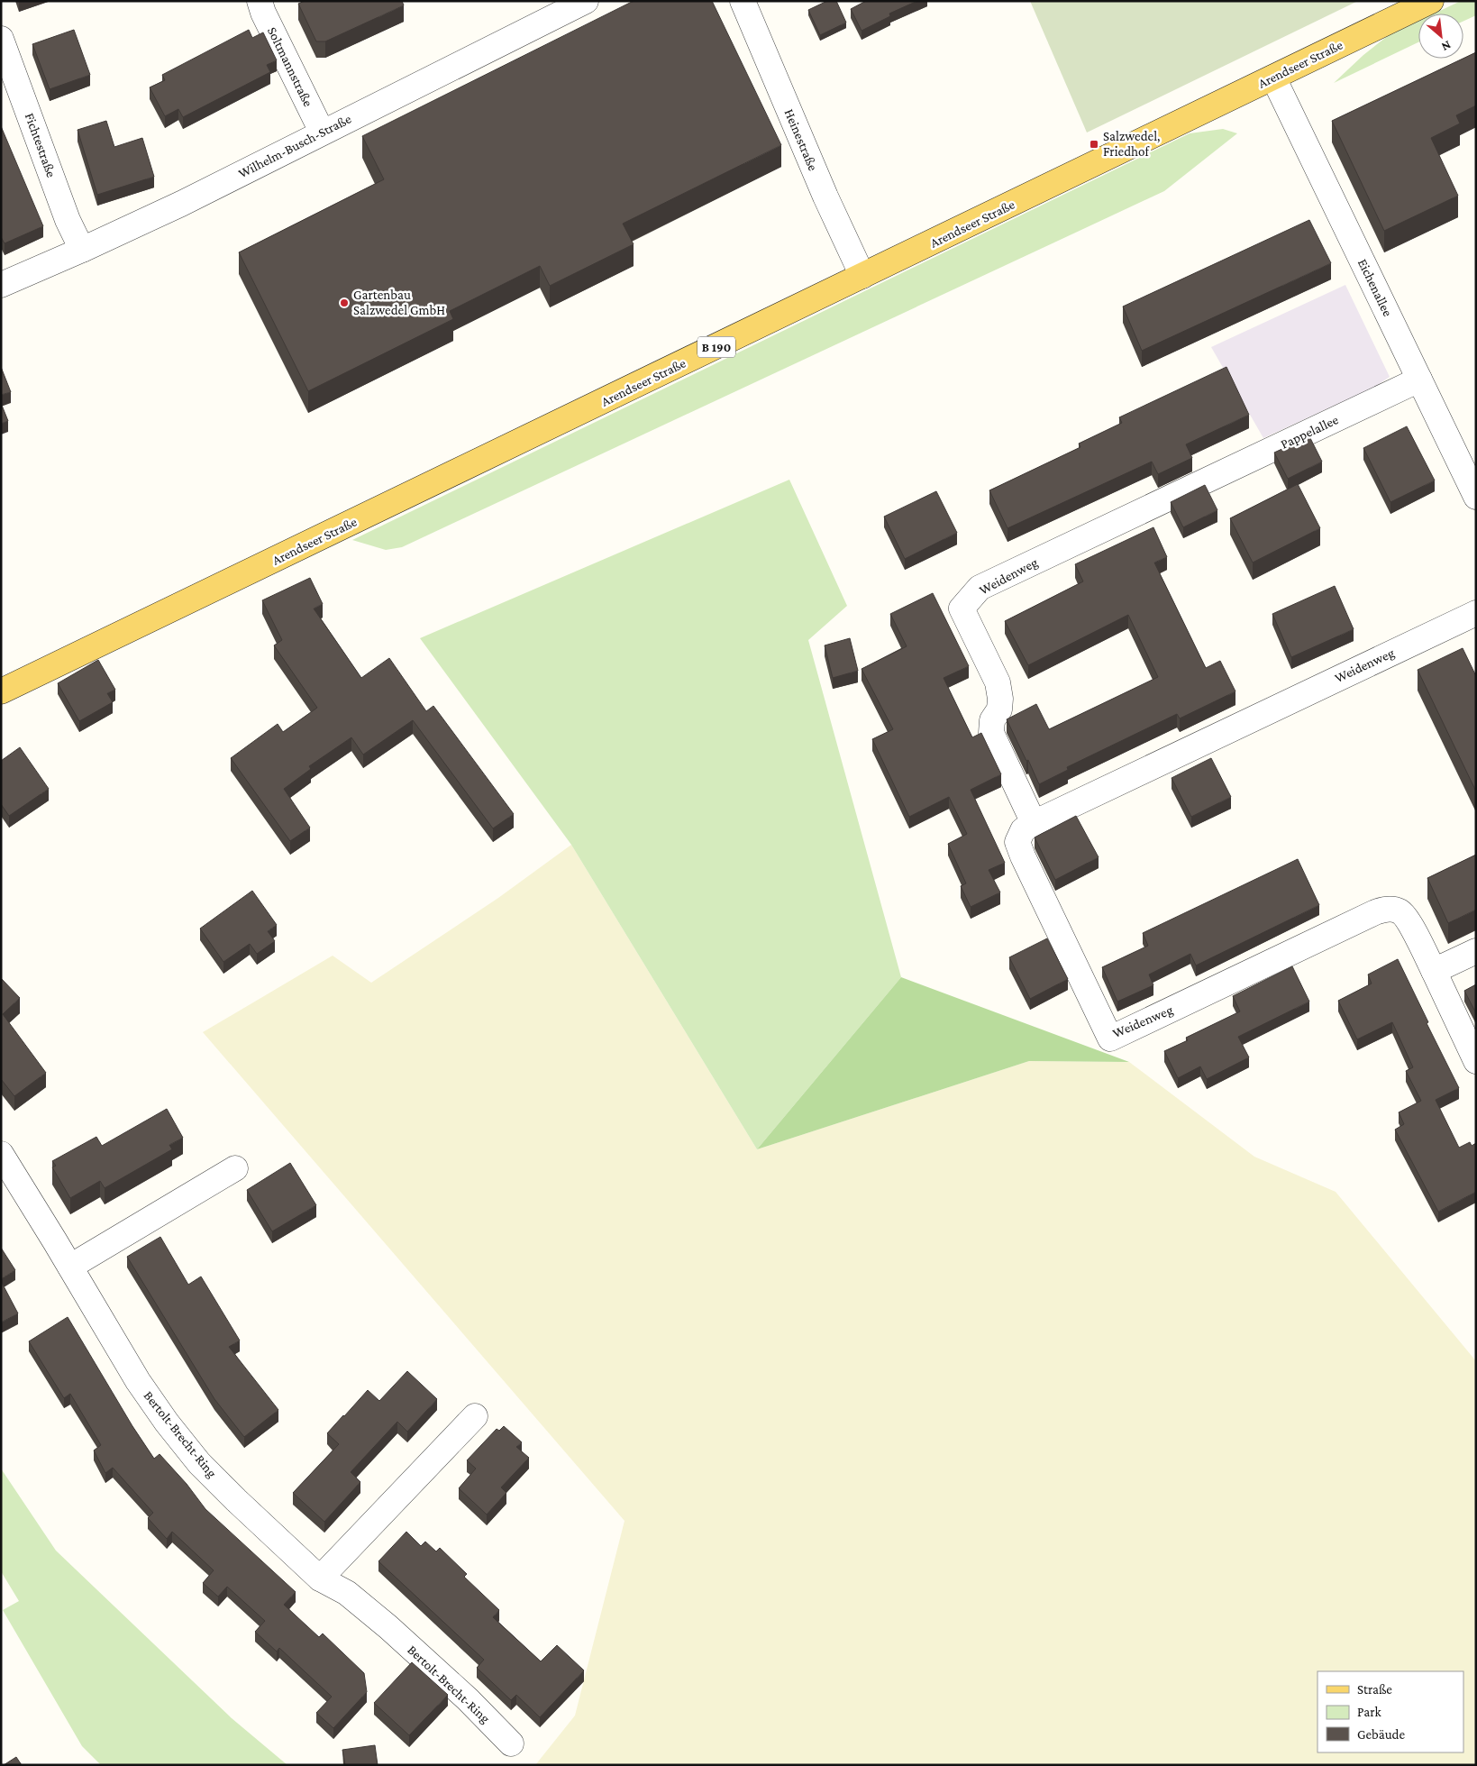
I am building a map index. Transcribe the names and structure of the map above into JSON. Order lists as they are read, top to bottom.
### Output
{
  "streets": {
    "main road": ["Arendseer Straße", "B 190"],
    "street": [
      "Soltmannstraße",
      "Heinestraße",
      "Fichtestraße",
      "Wilhelm-Busch-Straße",
      "Eichenallee",
      "Pappelallee",
      "Weidenweg",
      "Bertolt-Brecht-Ring"
    ]
  },
  "crossings": [
    ["Arendseer Straße", "Heinestraße"],
    ["Arendseer Straße", "Eichenallee"],
    ["Soltmannstraße", "Wilhelm-Busch-Straße"],
    ["Fichtestraße", "Wilhelm-Busch-Straße"],
    ["Eichenallee", "Pappelallee"],
    ["Pappelallee", "Weidenweg"]
  ],
  "places": {
    "transit": ["Salzwedel, Friedhof"],
    "other": ["Gartenbau Salzwedel GmbH"]
  },
  "legend": ["Straße", "Park", "Gebäude"],
  "north": "bottom right"
}
